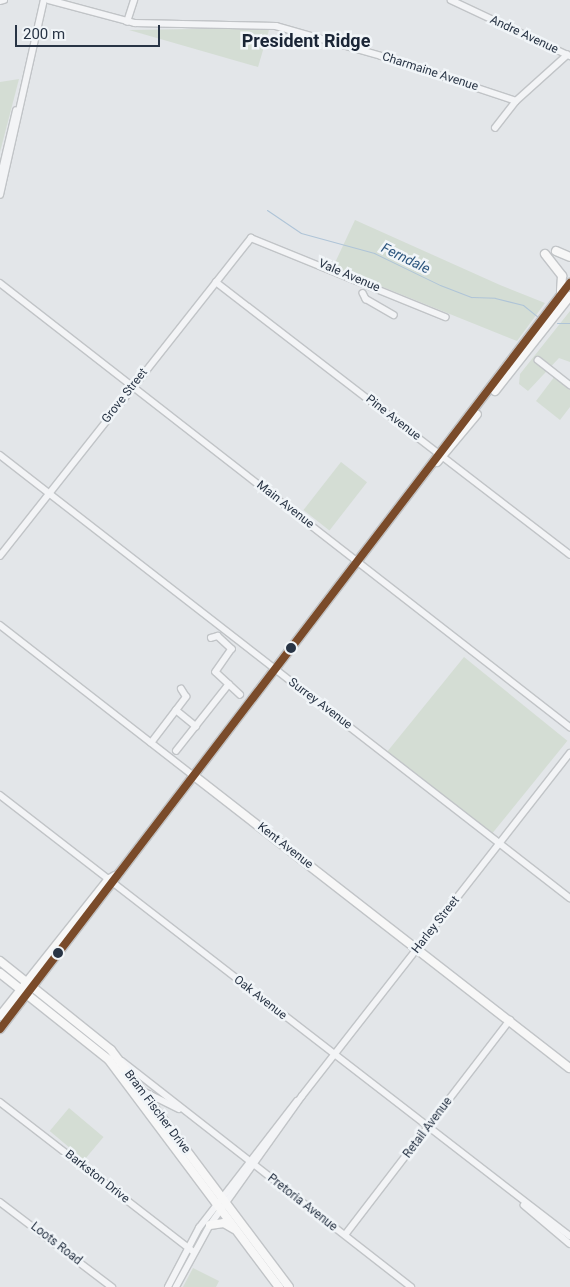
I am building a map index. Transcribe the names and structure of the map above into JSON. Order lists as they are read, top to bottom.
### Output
{
  "streets": {
    "main road": ["Kent Avenue", "Bram Fischer Drive"],
    "street": [
      "Andre Avenue",
      "Charmaine Avenue",
      "Vale Avenue",
      "Grove Street",
      "Pine Avenue",
      "Main Avenue",
      "Surrey Avenue",
      "Harley Street",
      "Oak Avenue",
      "Retail Avenue",
      "Barkston Drive",
      "Pretoria Avenue",
      "Loots Road"
    ]
  },
  "crossings": [
    ["Vale Avenue", "Grove Street"],
    ["Grove Street", "Pine Avenue"],
    ["Grove Street", "Main Avenue"],
    ["Grove Street", "Surrey Avenue"],
    ["Surrey Avenue", "Harley Street"],
    ["Kent Avenue", "Harley Street"],
    ["Kent Avenue", "Retail Avenue"],
    ["Harley Street", "Oak Avenue"],
    ["Harley Street", "Bram Fischer Drive"],
    ["Harley Street", "Pretoria Avenue"],
    ["Oak Avenue", "Retail Avenue"],
    ["Bram Fischer Drive", "Pretoria Avenue"],
    ["Retail Avenue", "Pretoria Avenue"]
  ],
  "districts": ["President Ridge"],
  "water": ["Ferndale"],
  "scale_bar": "200 m"
}
